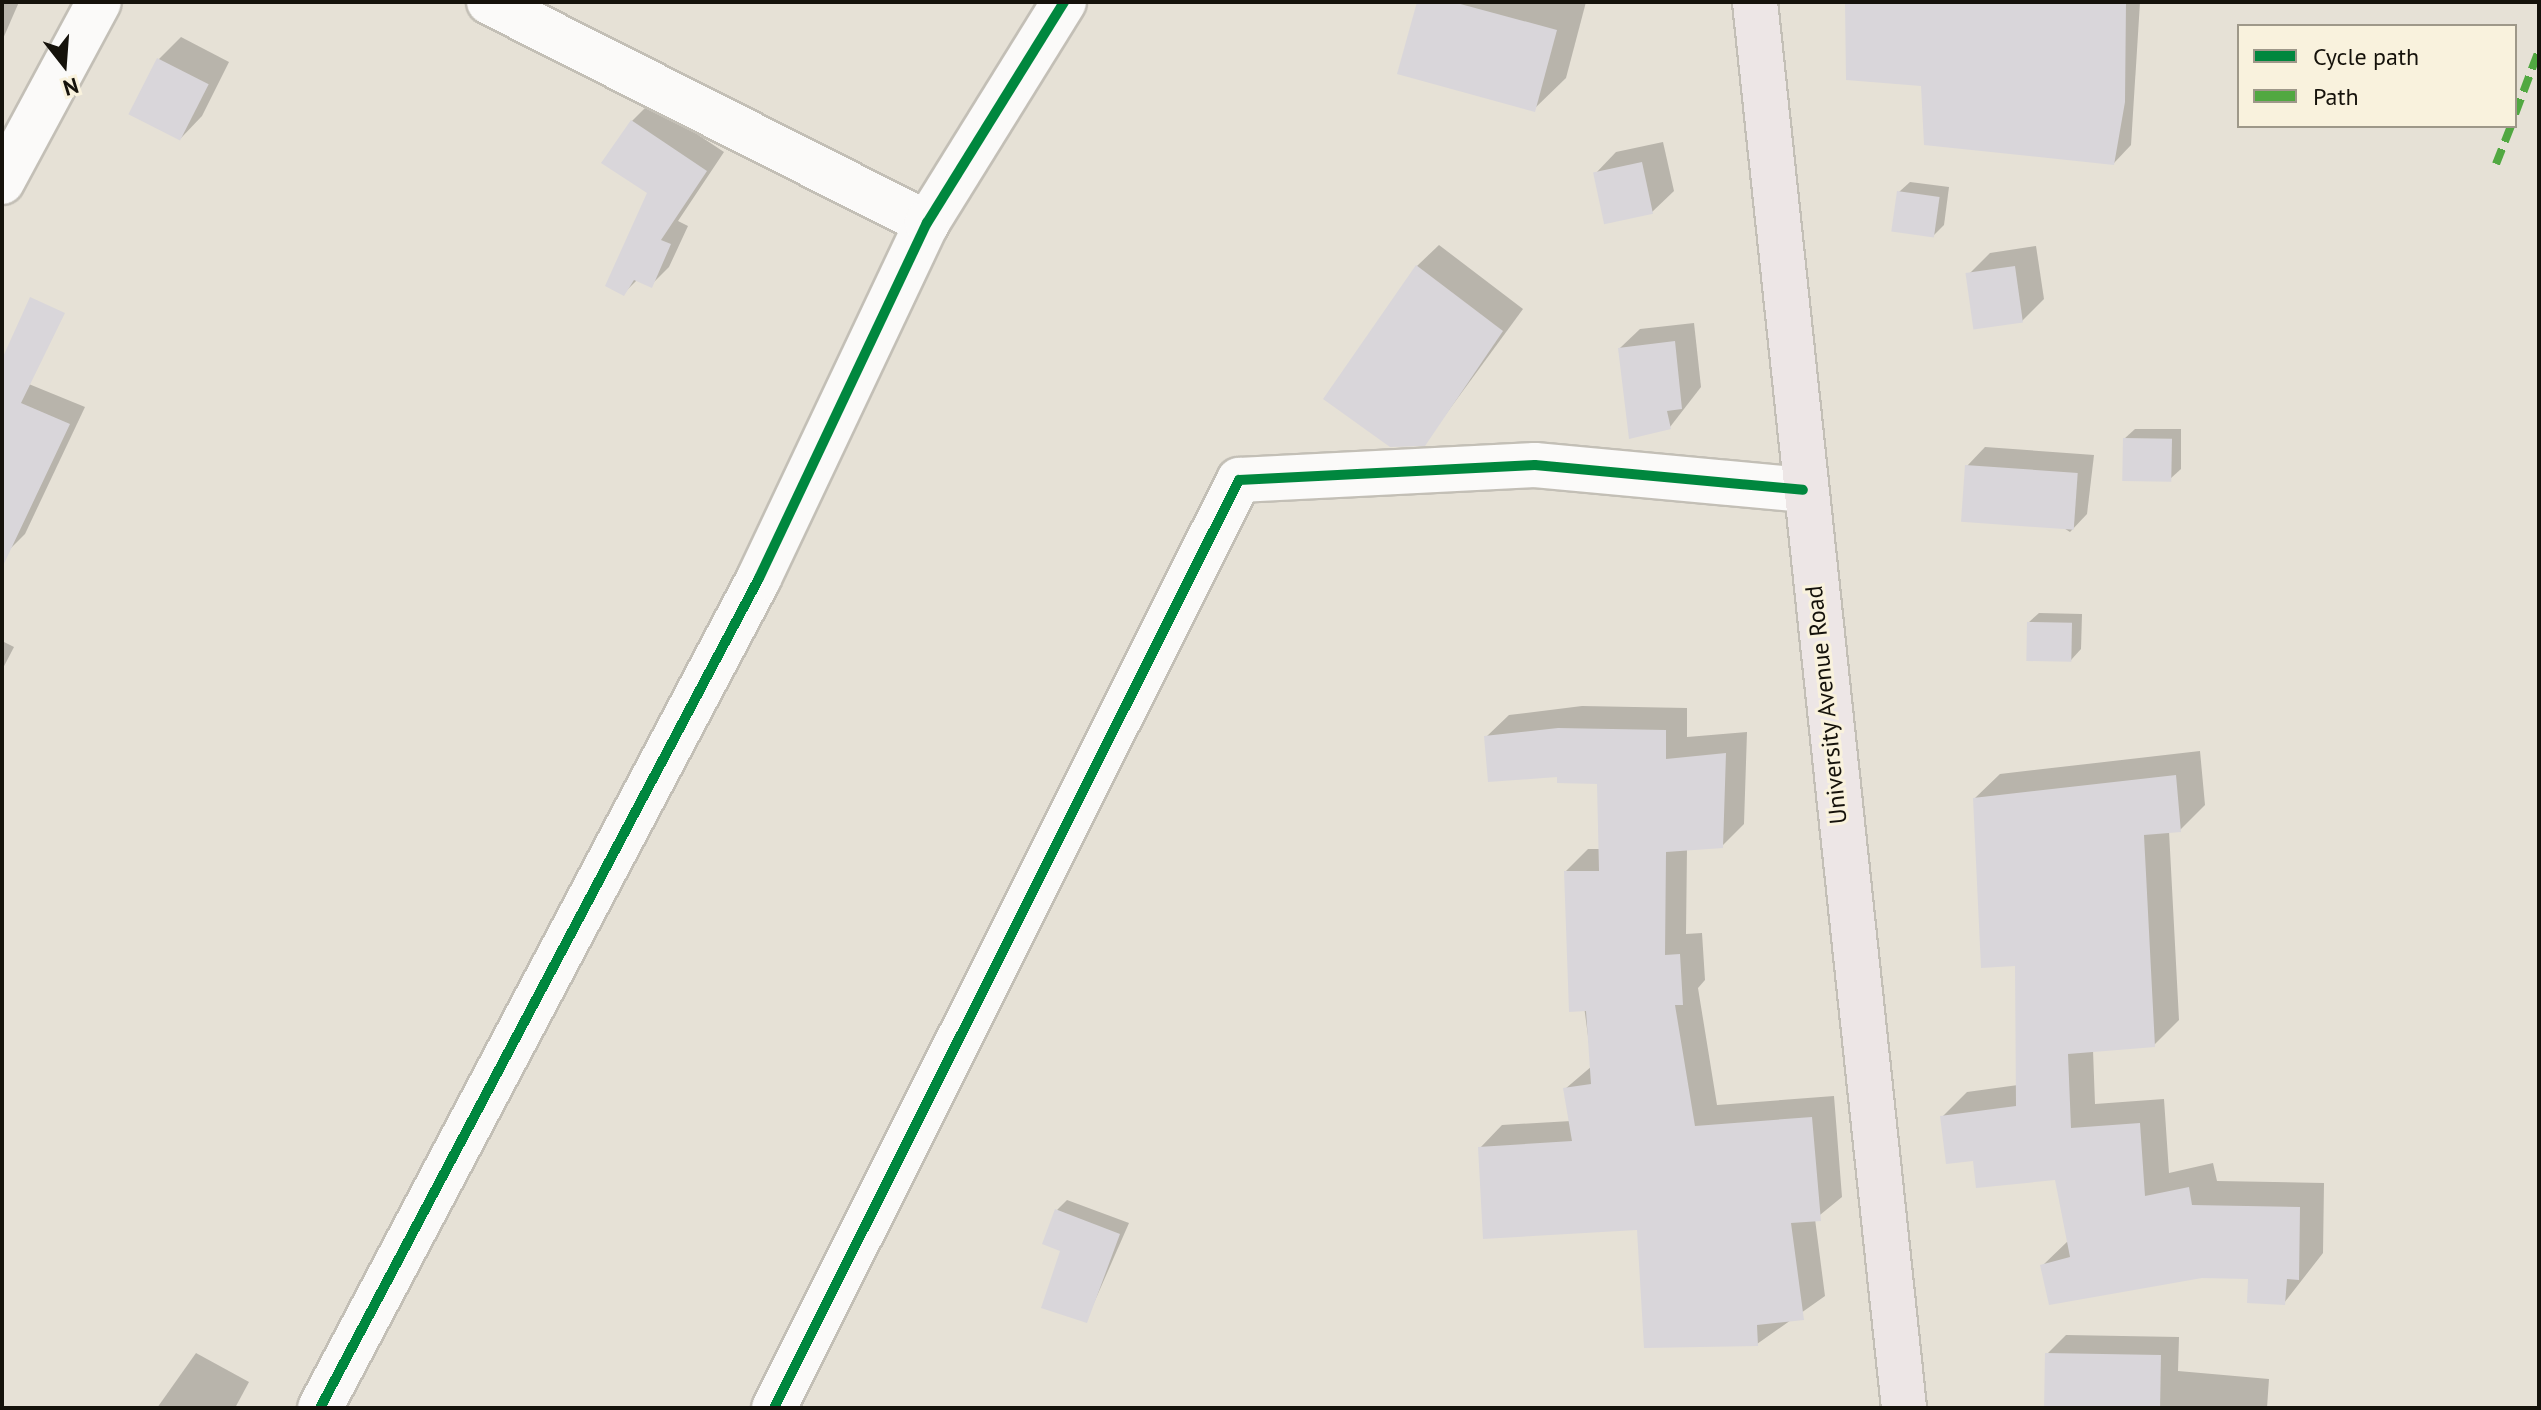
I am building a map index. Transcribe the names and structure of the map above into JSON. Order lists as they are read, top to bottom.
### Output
{
  "streets": {
    "main road": ["University Avenue Road"]
  },
  "legend": ["Cycle path", "Path"],
  "north": "bottom"
}
